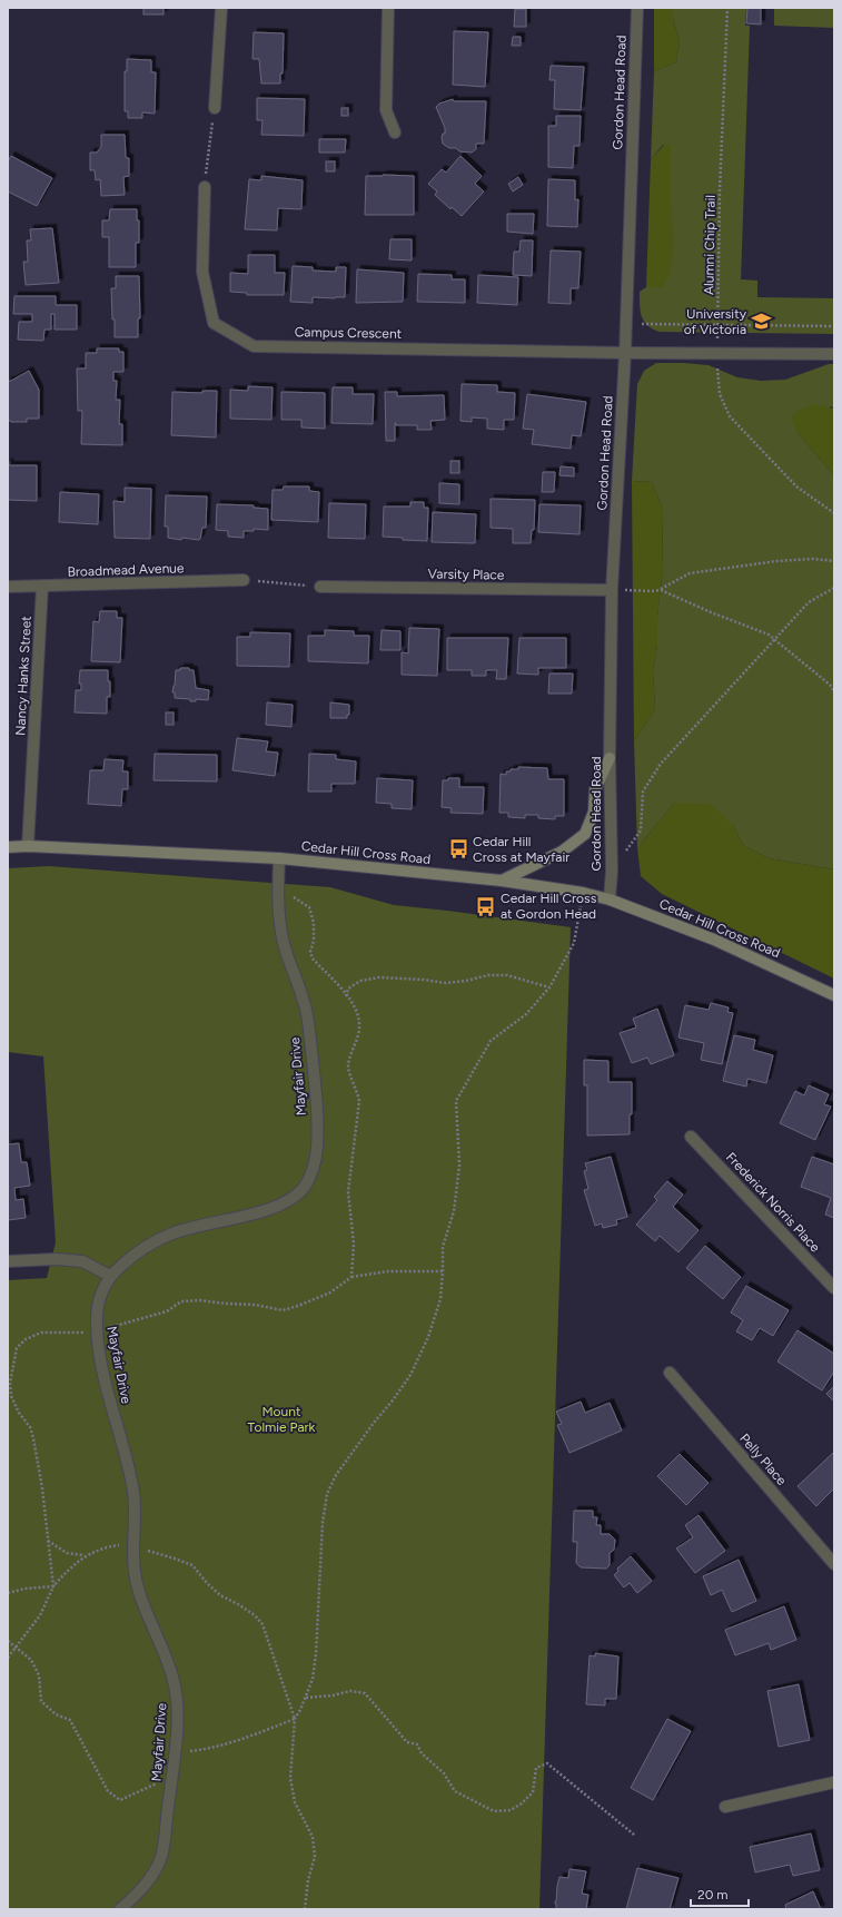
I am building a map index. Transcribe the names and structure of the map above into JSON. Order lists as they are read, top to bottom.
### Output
{
  "streets": {
    "main road": ["Cedar Hill Cross Road"],
    "street": [
      "Gordon Head Road",
      "Campus Crescent",
      "Broadmead Avenue",
      "Varsity Place",
      "Nancy Hanks Street",
      "Mayfair Drive",
      "Frederick Norris Place",
      "Pelly Place"
    ],
    "path": ["Alumni Chip Trail"]
  },
  "crossings": [
    ["Gordon Head Road", "Campus Crescent"],
    ["Gordon Head Road", "Varsity Place"],
    ["Gordon Head Road", "Cedar Hill Cross Road"],
    ["Alumni Chip Trail", "Campus Crescent"],
    ["Broadmead Avenue", "Nancy Hanks Street"],
    ["Nancy Hanks Street", "Cedar Hill Cross Road"],
    ["Cedar Hill Cross Road", "Mayfair Drive"]
  ],
  "parks": ["Mount Tolmie Park"],
  "places": {
    "school or university": ["University of Victoria"],
    "bus stop": ["Cedar Hill Cross at Mayfair", "Cedar Hill Cross at Gordon Head"]
  },
  "scale_bar": "20 m"
}
